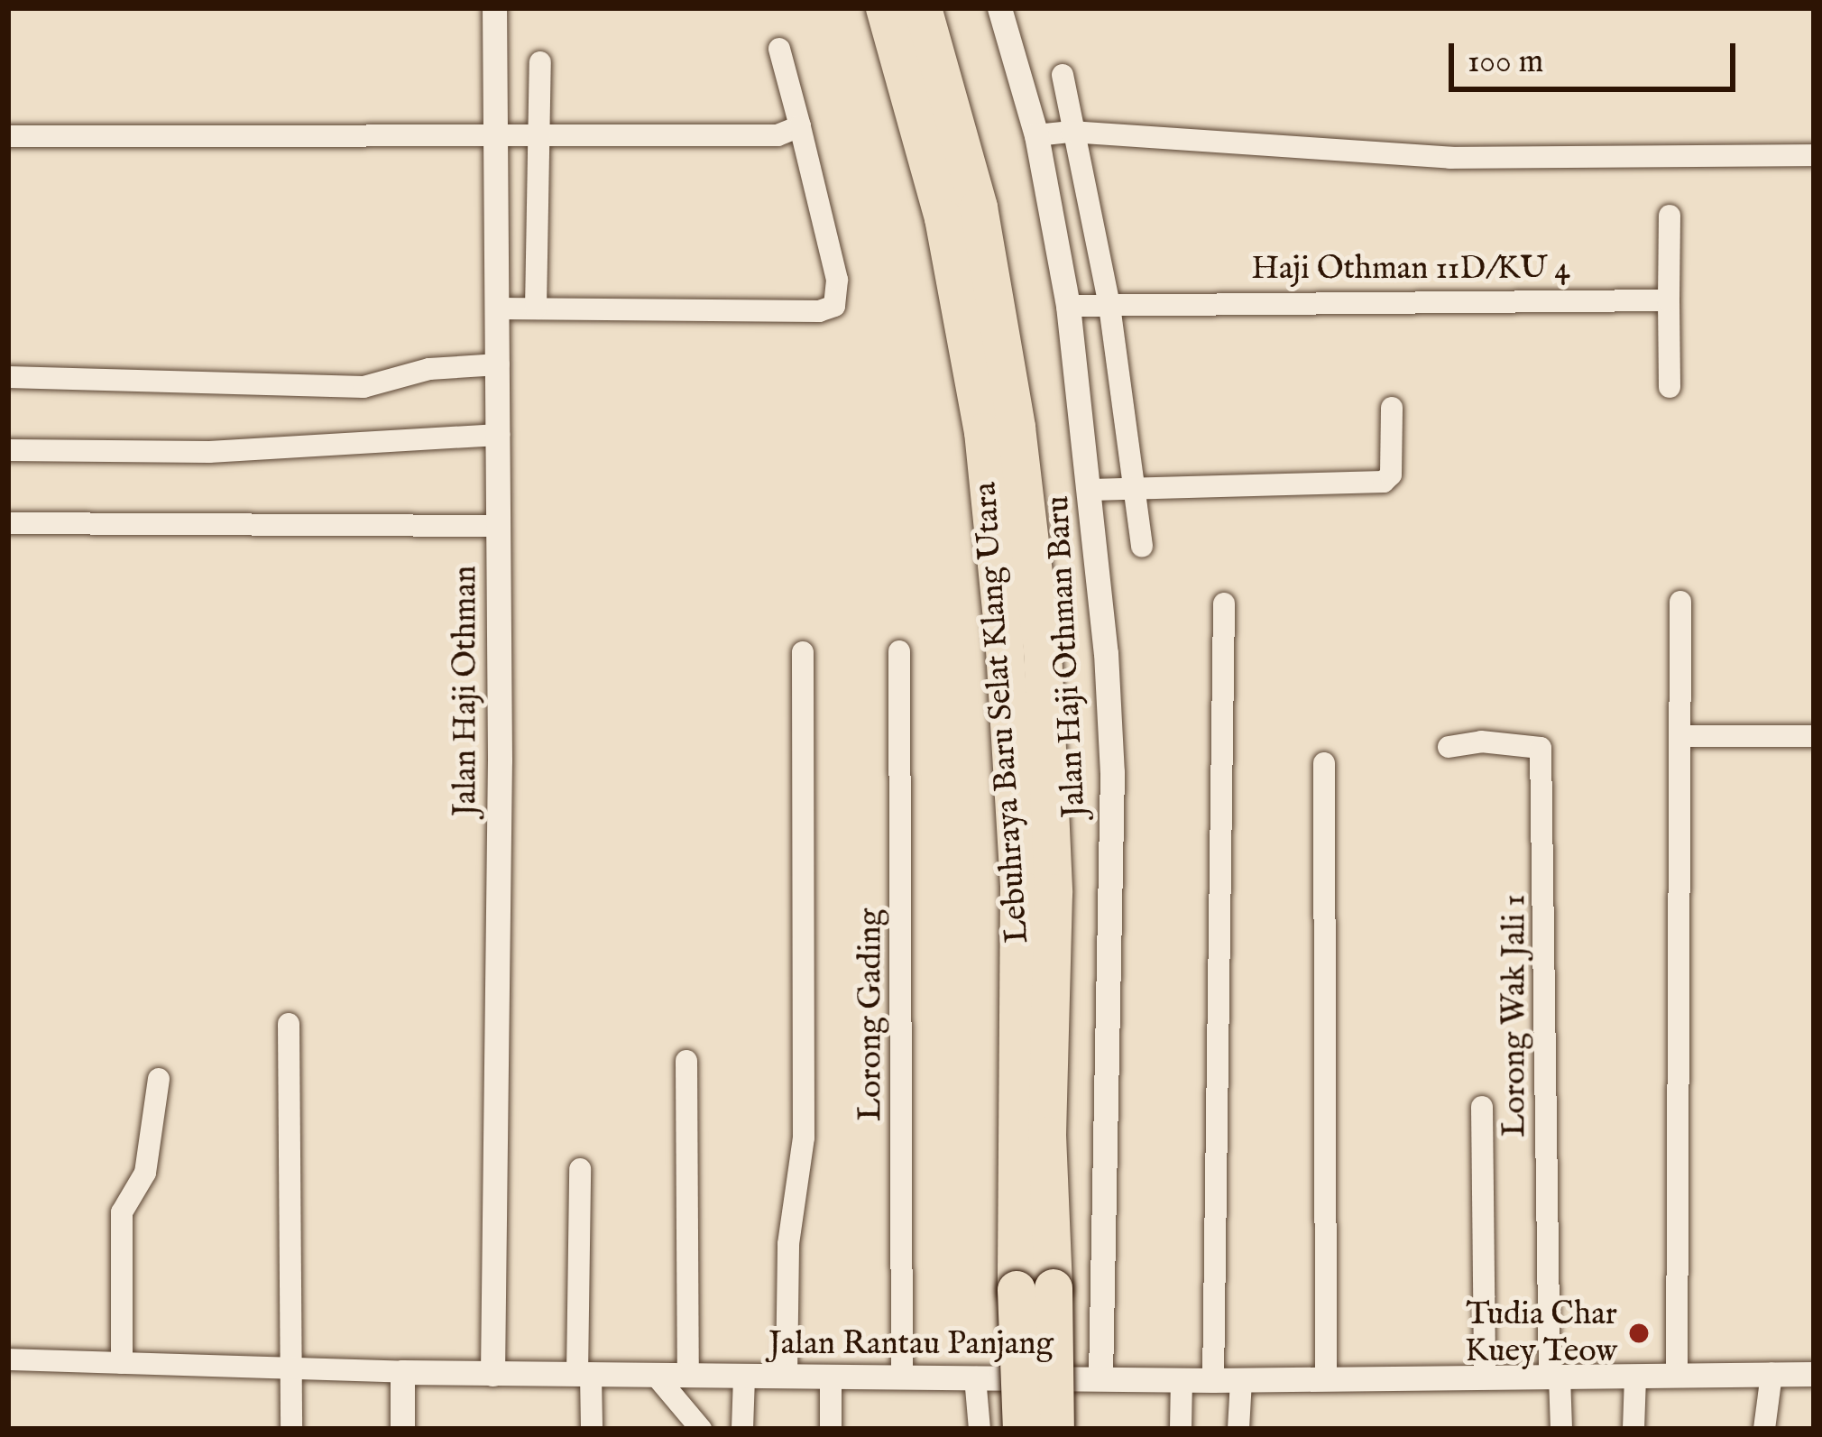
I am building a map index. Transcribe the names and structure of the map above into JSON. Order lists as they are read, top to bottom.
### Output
{
  "streets": {
    "highway": ["Lebuhraya Baru Selat Klang Utara"],
    "street": [
      "Haji Othman 11D/KU 4",
      "Jalan Haji Othman Baru",
      "Jalan Haji Othman",
      "Lorong Gading",
      "Lorong Wak Jali 1",
      "Jalan Rantau Panjang"
    ]
  },
  "crossings": [
    ["Haji Othman 11D/KU 4", "Jalan Haji Othman Baru"],
    ["Jalan Haji Othman Baru", "Jalan Rantau Panjang"],
    ["Jalan Haji Othman", "Jalan Rantau Panjang"],
    ["Lorong Gading", "Jalan Rantau Panjang"],
    ["Lorong Wak Jali 1", "Jalan Rantau Panjang"]
  ],
  "places": ["Tudia Char Kuey Teow"],
  "scale_bar": "100 m"
}
